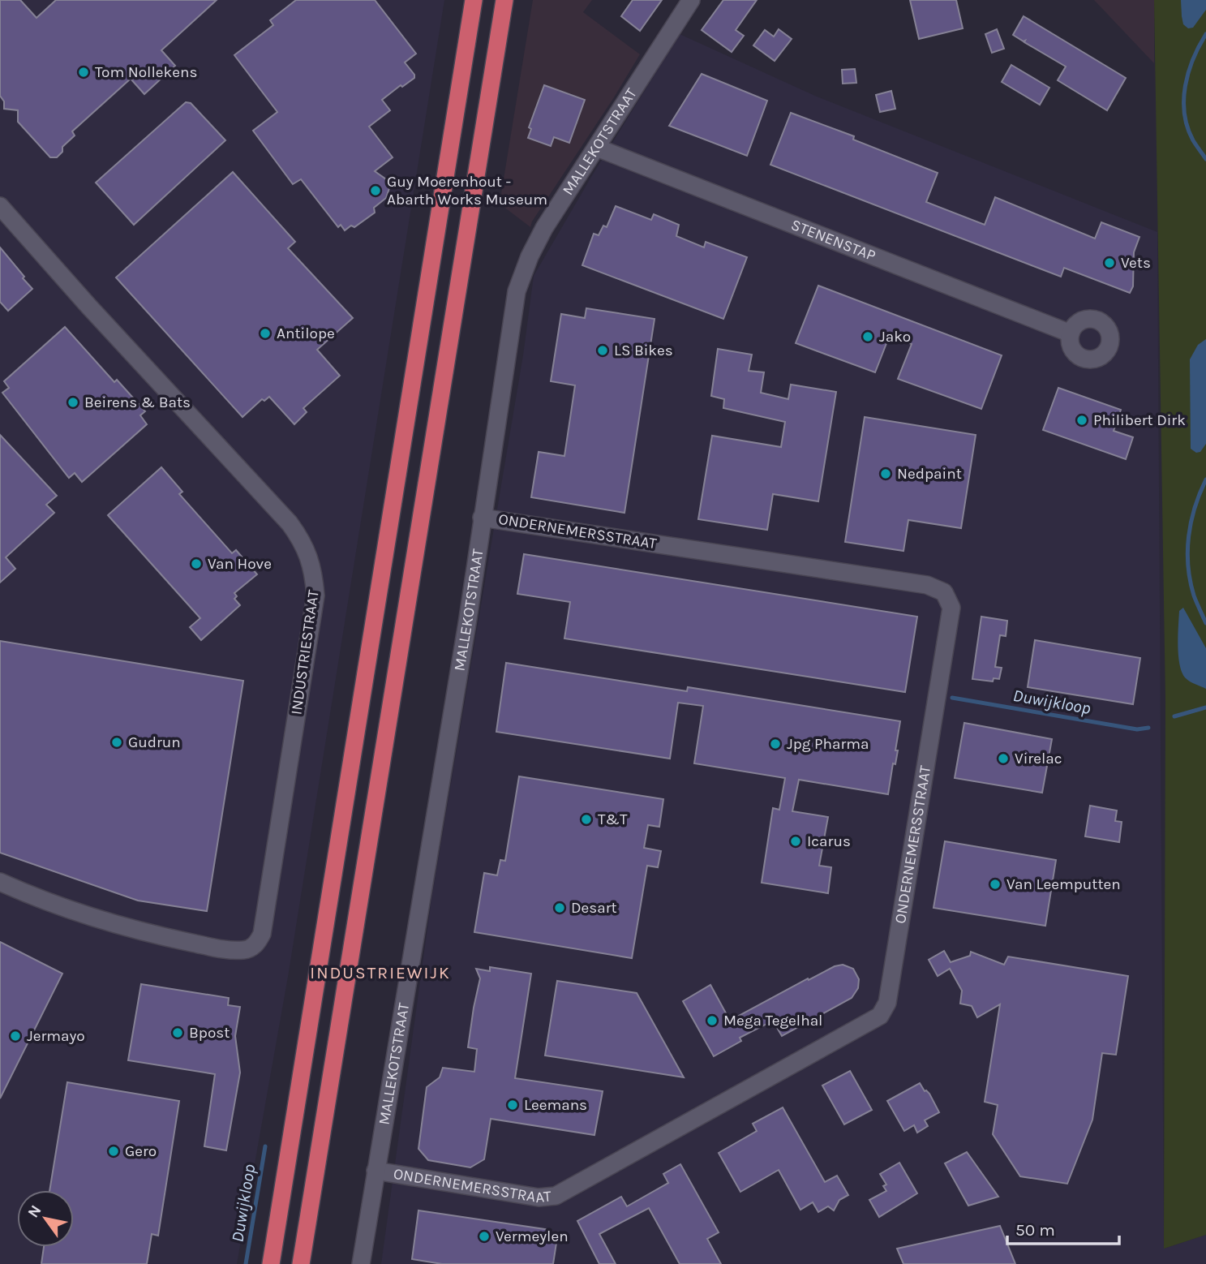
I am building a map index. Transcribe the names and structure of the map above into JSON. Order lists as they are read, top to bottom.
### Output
{
  "streets": {
    "street": [
      "MALLEKOTSTRAAT",
      "STENENSTAP",
      "ONDERNEMERSSTRAAT",
      "INDUSTRIESTRAAT"
    ]
  },
  "crossings": [
    ["MALLEKOTSTRAAT", "STENENSTAP"],
    ["MALLEKOTSTRAAT", "ONDERNEMERSSTRAAT"]
  ],
  "districts": ["INDUSTRIEWIJK"],
  "water": ["Duwijkloop"],
  "places": [
    "Tom Nollekens",
    "Guy Moerenhout - Abarth Works Museum",
    "Vets",
    "Antilope",
    "Jako",
    "LS Bikes",
    "Beirens & Bats",
    "Philibert Dirk",
    "Nedpaint",
    "Van Hove",
    "Gudrun",
    "Jpg Pharma",
    "Virelac",
    "T&T",
    "Icarus",
    "Van Leemputten",
    "Desart",
    "Mega Tegelhal",
    "Bpost",
    "Jermayo",
    "Leemans",
    "Gero",
    "Vermeylen"
  ],
  "scale_bar": "50 m",
  "north": "top left"
}
